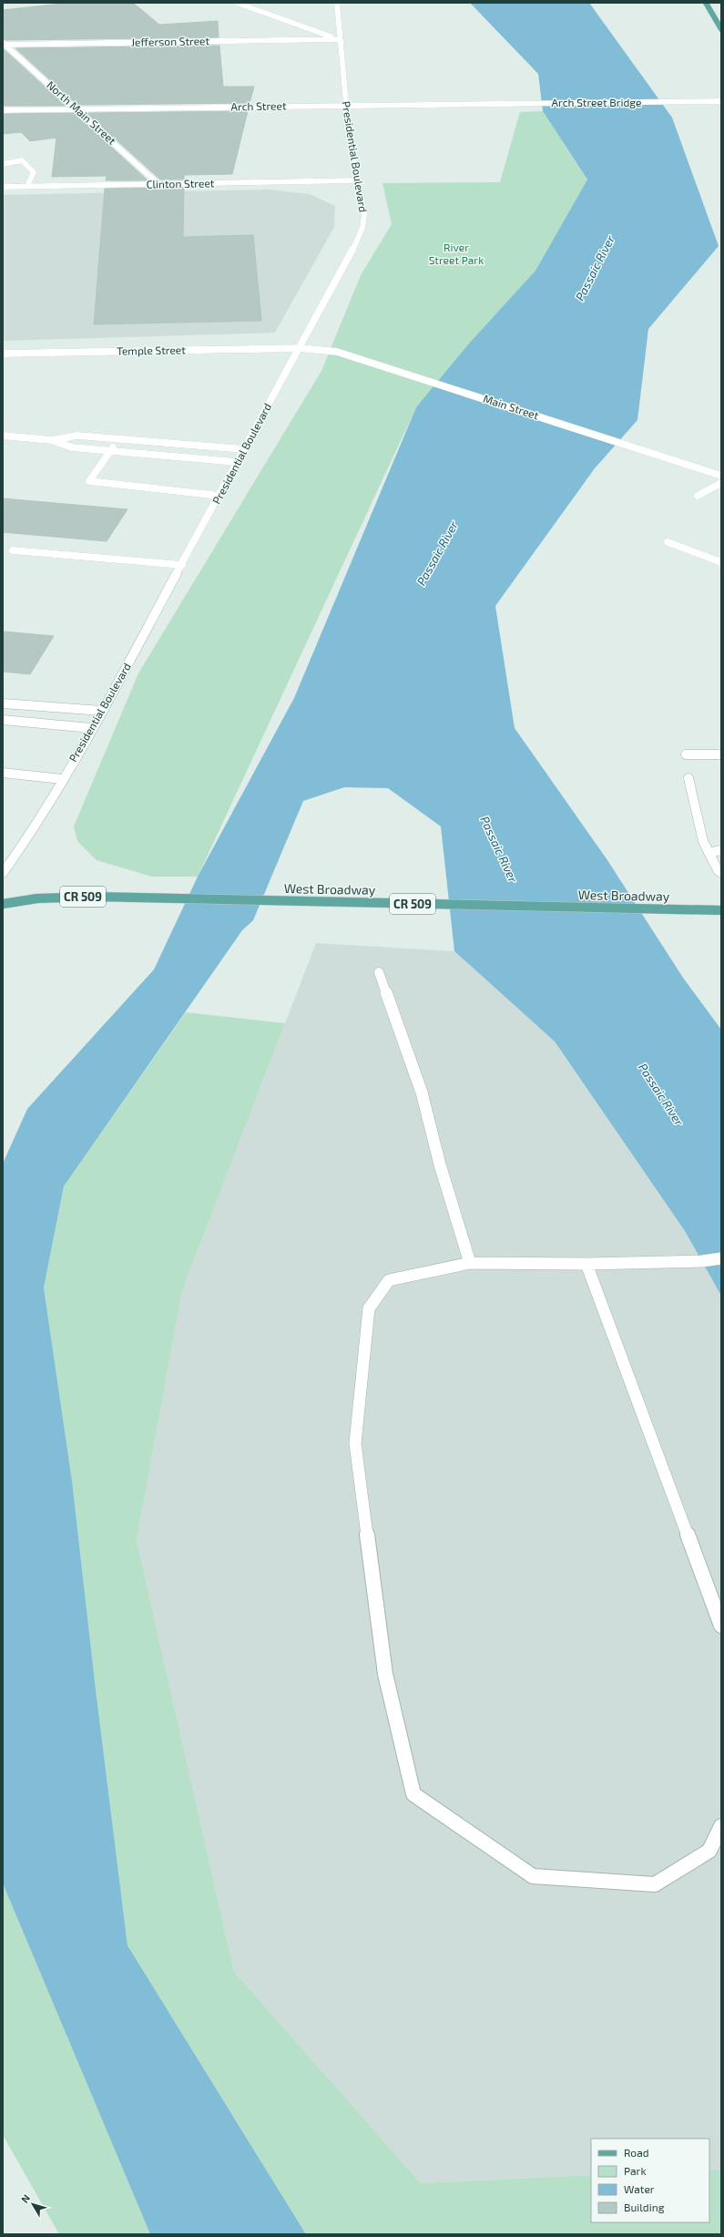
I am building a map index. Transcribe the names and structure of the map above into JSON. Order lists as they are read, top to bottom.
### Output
{
  "streets": {
    "main road": ["West Broadway", "CR 509"],
    "street": [
      "Jefferson Street",
      "Arch Street Bridge",
      "Arch Street",
      "North Main Street",
      "Presidential Boulevard",
      "Clinton Street",
      "Temple Street",
      "Main Street"
    ]
  },
  "crossings": [
    ["Jefferson Street", "North Main Street"],
    ["Jefferson Street", "Presidential Boulevard"],
    ["Arch Street Bridge", "Arch Street"],
    ["Arch Street", "North Main Street"],
    ["Arch Street", "Presidential Boulevard"],
    ["North Main Street", "Clinton Street"],
    ["Presidential Boulevard", "Clinton Street"],
    ["Presidential Boulevard", "Temple Street"],
    ["Presidential Boulevard", "Main Street"],
    ["Temple Street", "Main Street"]
  ],
  "water": ["Passaic River"],
  "parks": ["River Street Park"],
  "legend": [
    "Road",
    "Park",
    "Water",
    "Building"
  ],
  "north": "top left"
}
